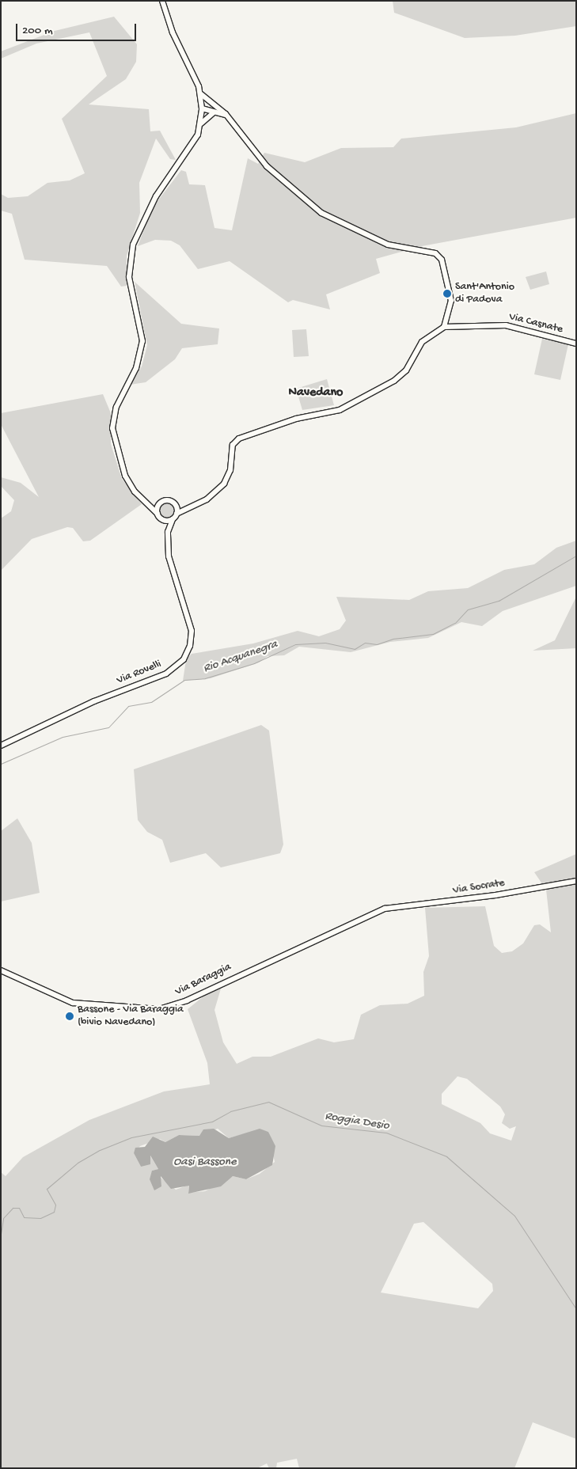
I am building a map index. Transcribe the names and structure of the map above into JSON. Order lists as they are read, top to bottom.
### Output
{
  "streets": {
    "street": [
      "Via Casnate",
      "Via Rovelli",
      "Via Socrate",
      "Via Baraggia"
    ]
  },
  "crossings": [
    ["Via Socrate", "Via Baraggia"]
  ],
  "districts": ["Navedano"],
  "water": ["Rio Acquanegra", "Roggia Desio", "Oasi Bassone"],
  "places": ["Sant'Antonio di Padova", "Bassone - Via Baraggia (bivio Navedano)"],
  "scale_bar": "200 m"
}
